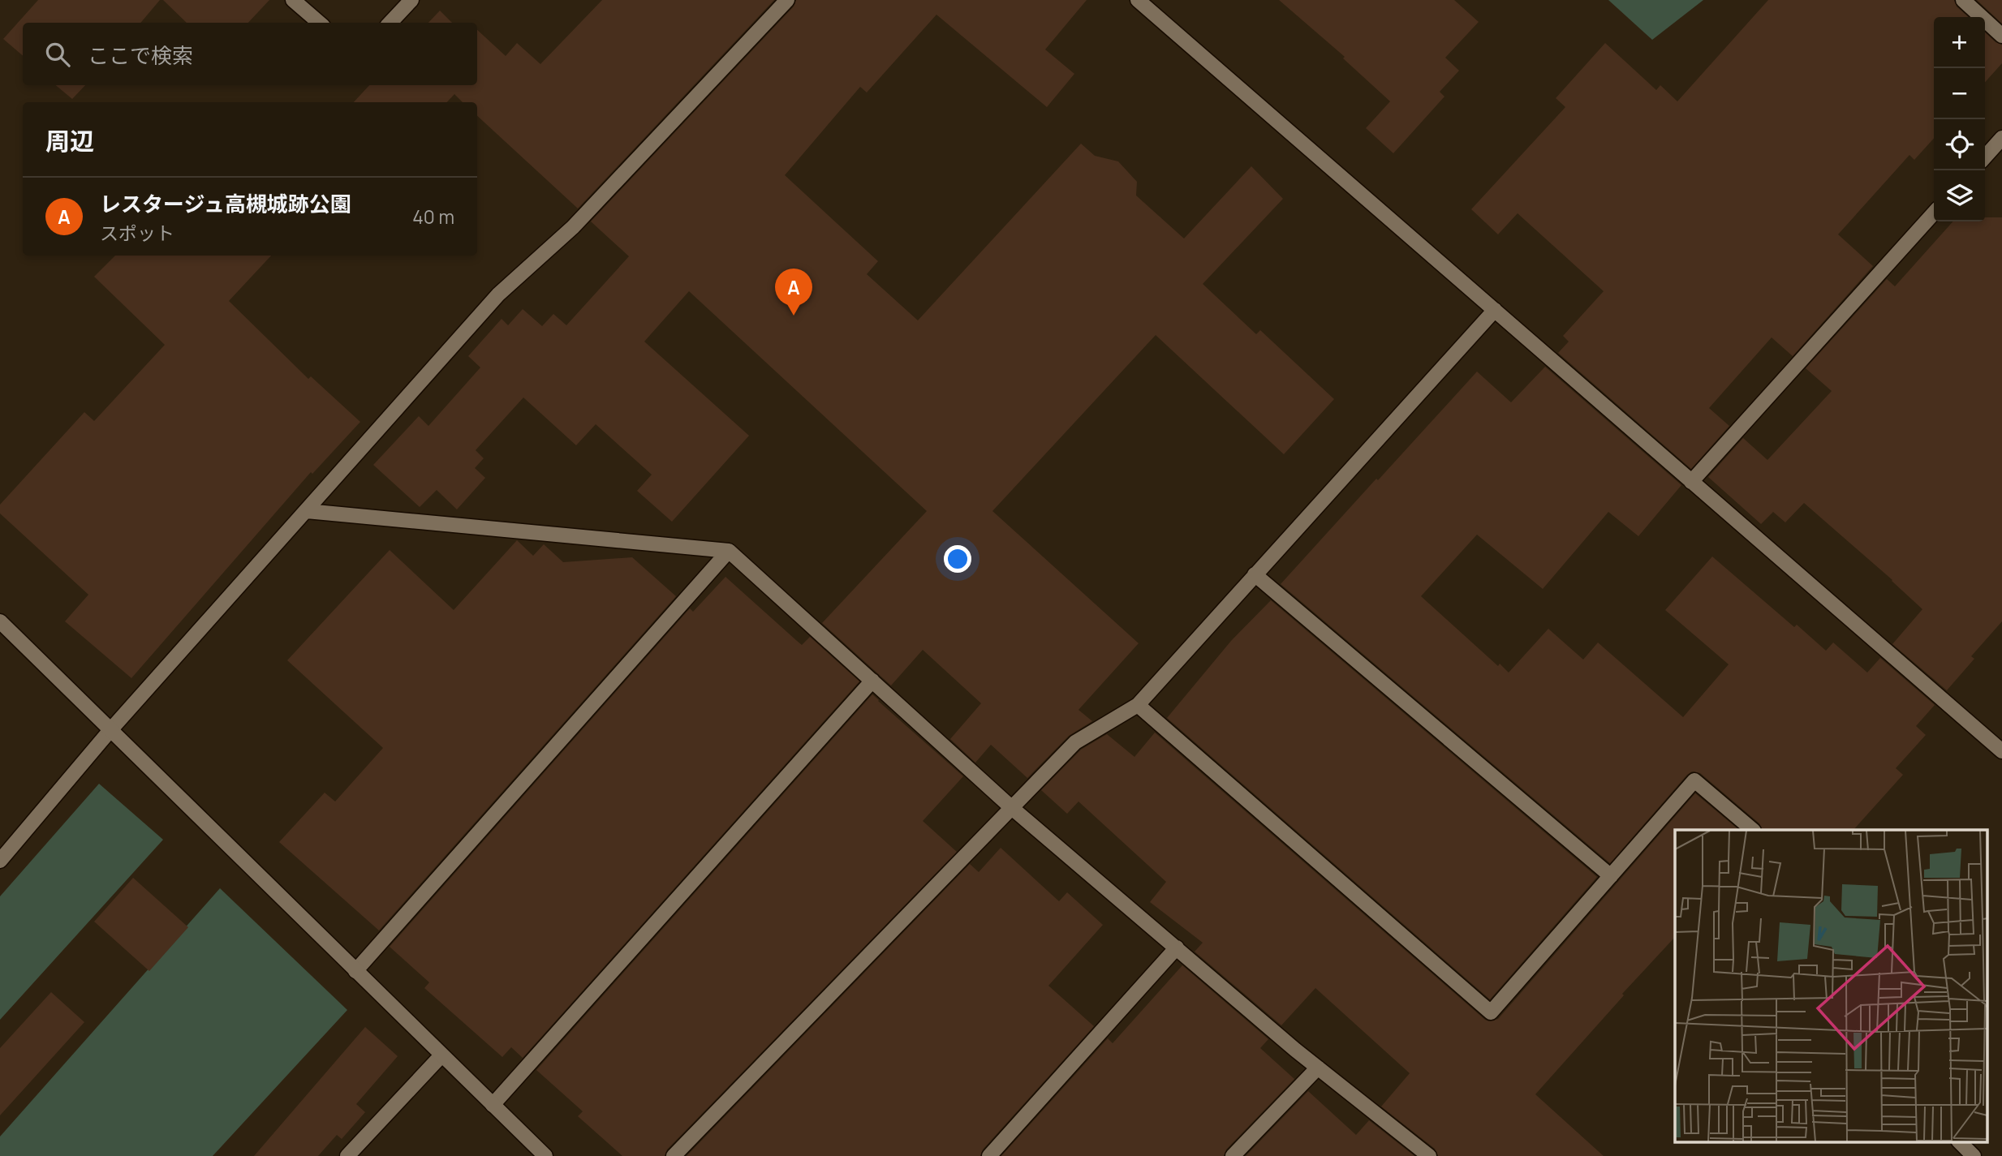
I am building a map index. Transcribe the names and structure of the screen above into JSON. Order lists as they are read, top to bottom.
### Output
{
  "page": {
    "map_buttons": ["+", "−"],
    "search": "ここで検索",
    "heading": "周辺",
    "list": [
      {
        "mark": "A",
        "name": "レスタージュ高槻城跡公園",
        "note": "スポット",
        "value": "40 m"
      }
    ],
    "pins": "A"
  }
}
